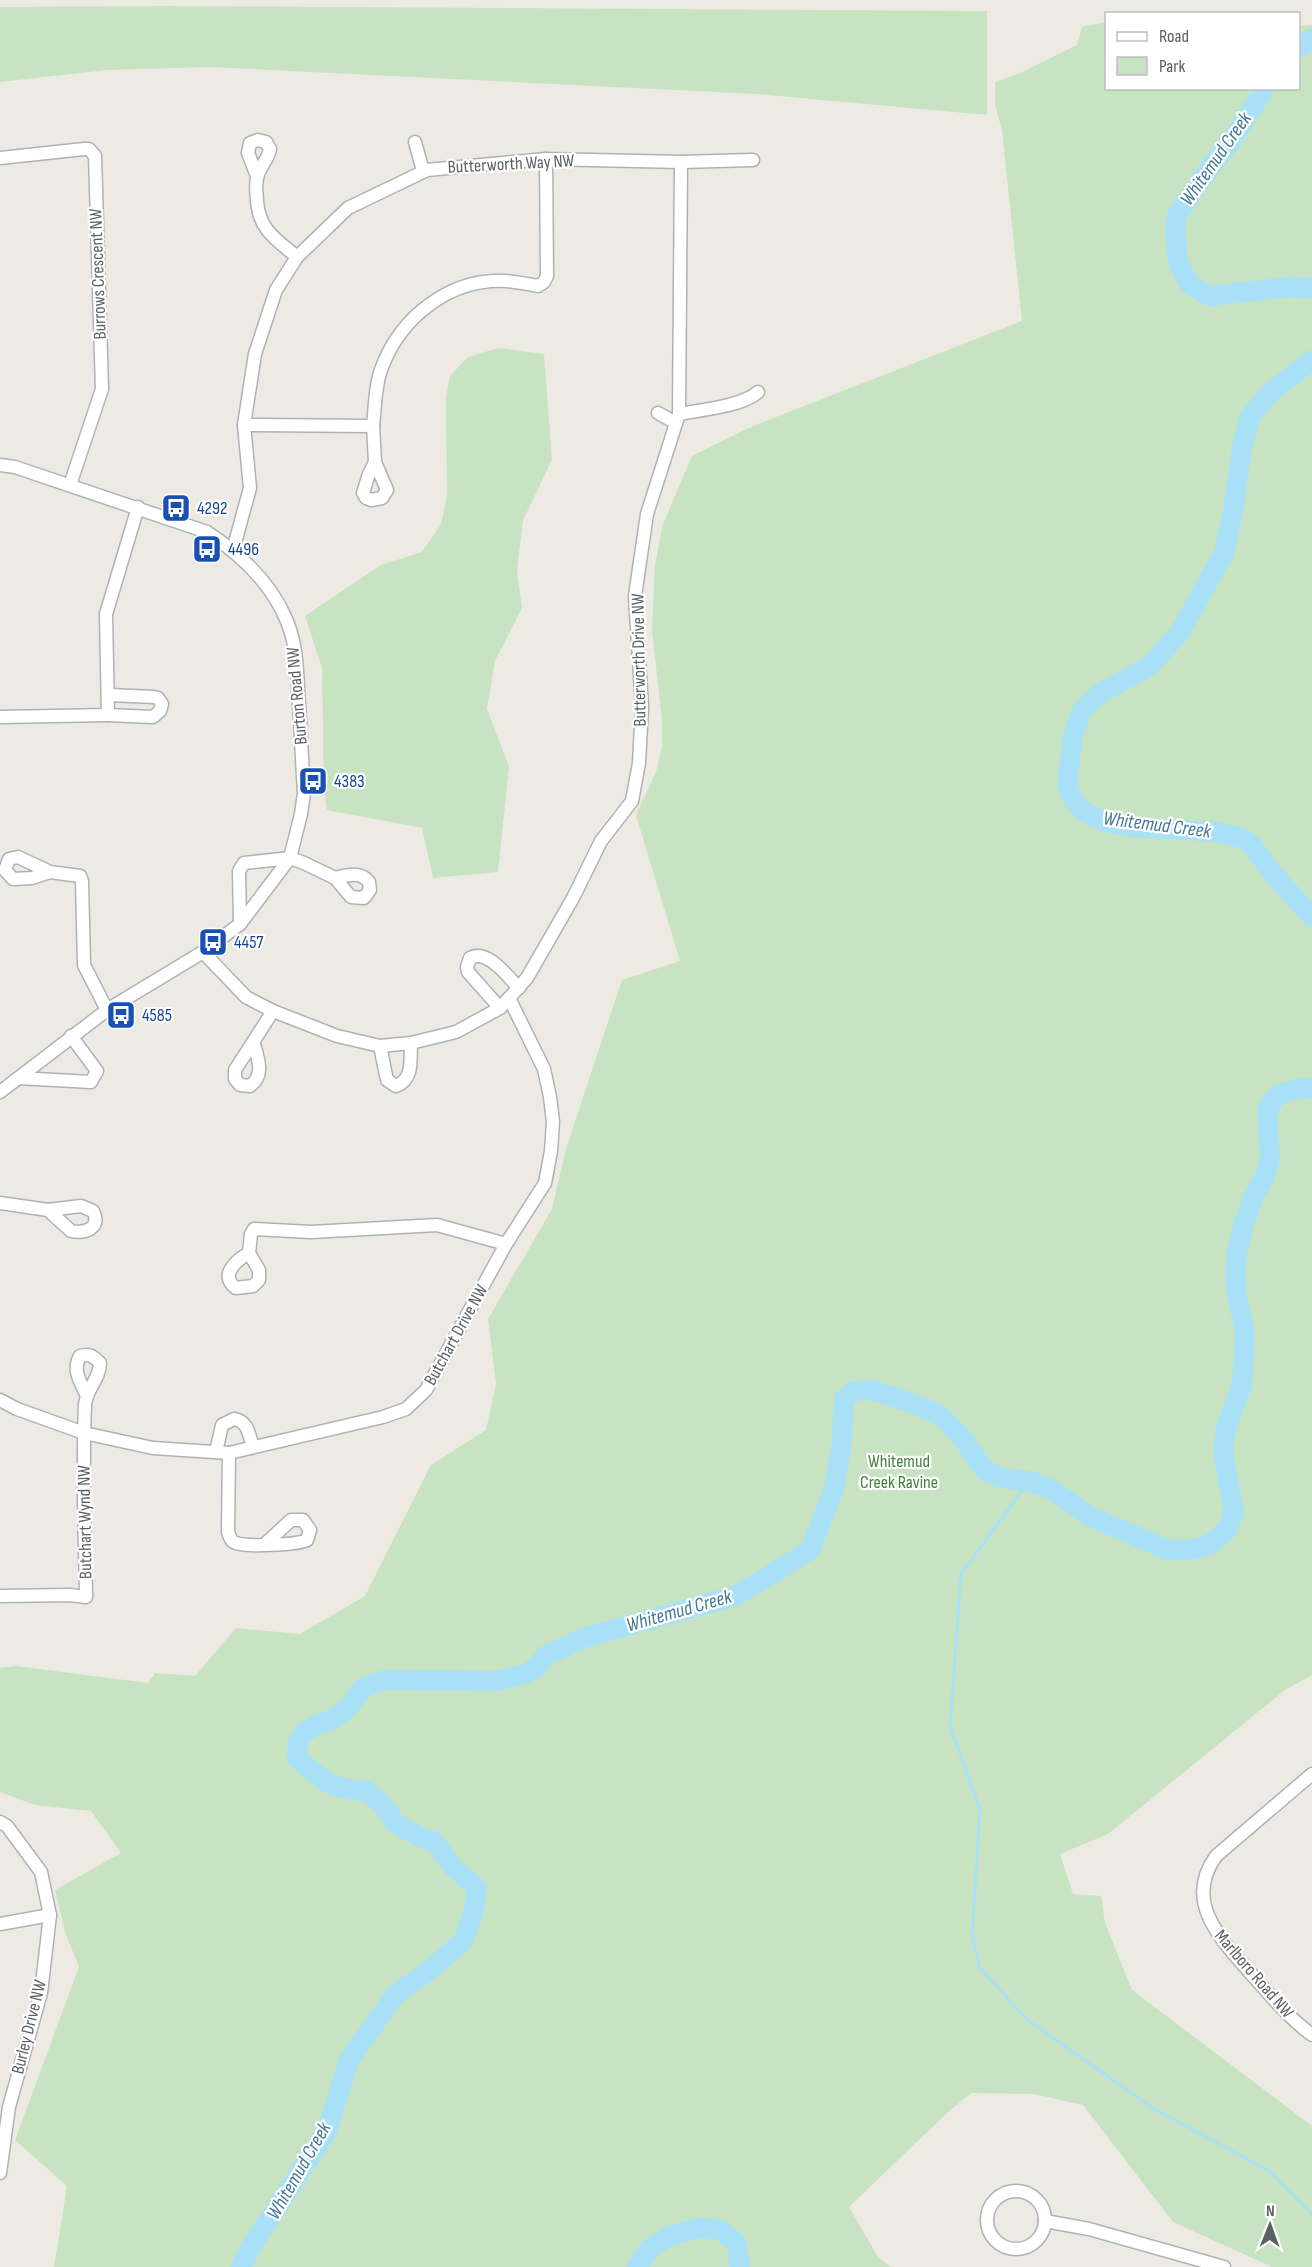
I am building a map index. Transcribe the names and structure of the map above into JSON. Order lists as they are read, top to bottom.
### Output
{
  "streets": {
    "street": [
      "Butterworth Way NW",
      "Burrows Crescent NW",
      "Butterworth Drive NW",
      "Burton Road NW",
      "Butchart Drive NW",
      "Butchart Wynd NW",
      "Marlboro Road NW",
      "Burley Drive NW"
    ]
  },
  "crossings": [
    ["Butterworth Way NW", "Butterworth Drive NW"],
    ["Butterworth Way NW", "Burton Road NW"],
    ["Burrows Crescent NW", "Burton Road NW"],
    ["Butterworth Drive NW", "Burton Road NW"],
    ["Butterworth Drive NW", "Butchart Drive NW"],
    ["Butchart Drive NW", "Butchart Wynd NW"]
  ],
  "water": ["Whitemud Creek"],
  "parks": ["Whitemud Creek Ravine"],
  "places": {
    "bus stop": [
      "4292",
      "4496",
      "4383",
      "4457",
      "4585"
    ]
  },
  "legend": ["Road", "Park"],
  "north": "top"
}
